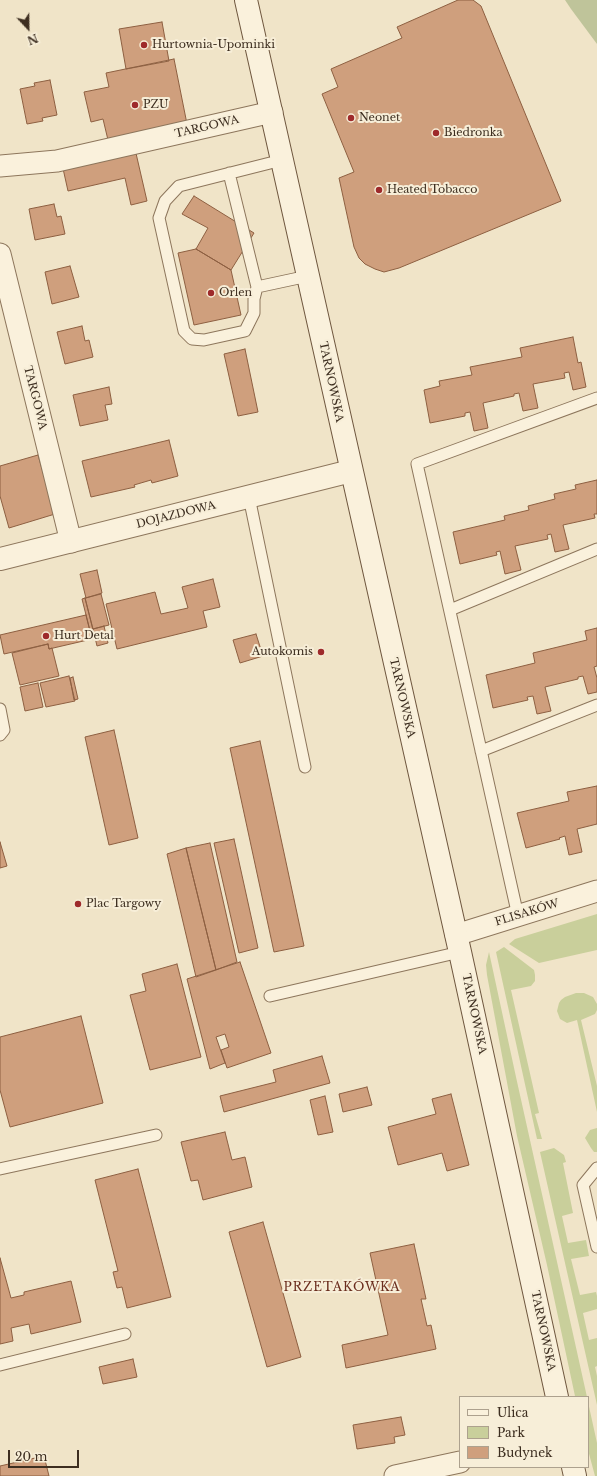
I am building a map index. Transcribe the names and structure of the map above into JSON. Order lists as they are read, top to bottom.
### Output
{
  "streets": {
    "main road": ["TARNOWSKA", "DOJAZDOWA"],
    "street": ["TARGOWA", "FLISAKÓW"]
  },
  "crossings": [
    ["TARGOWA", "TARNOWSKA"],
    ["TARGOWA", "DOJAZDOWA"],
    ["TARNOWSKA", "DOJAZDOWA"],
    ["TARNOWSKA", "FLISAKÓW"]
  ],
  "districts": ["PRZETAKÓWKA"],
  "places": [
    "Hurtownia-Upominki",
    "PZU",
    "Neonet",
    "Biedronka",
    "Heated Tobacco",
    "Orlen",
    "Hurt Detal",
    "Autokomis",
    "Plac Targowy"
  ],
  "legend": ["Ulica", "Park", "Budynek"],
  "scale_bar": "20 m",
  "north": "bottom"
}
